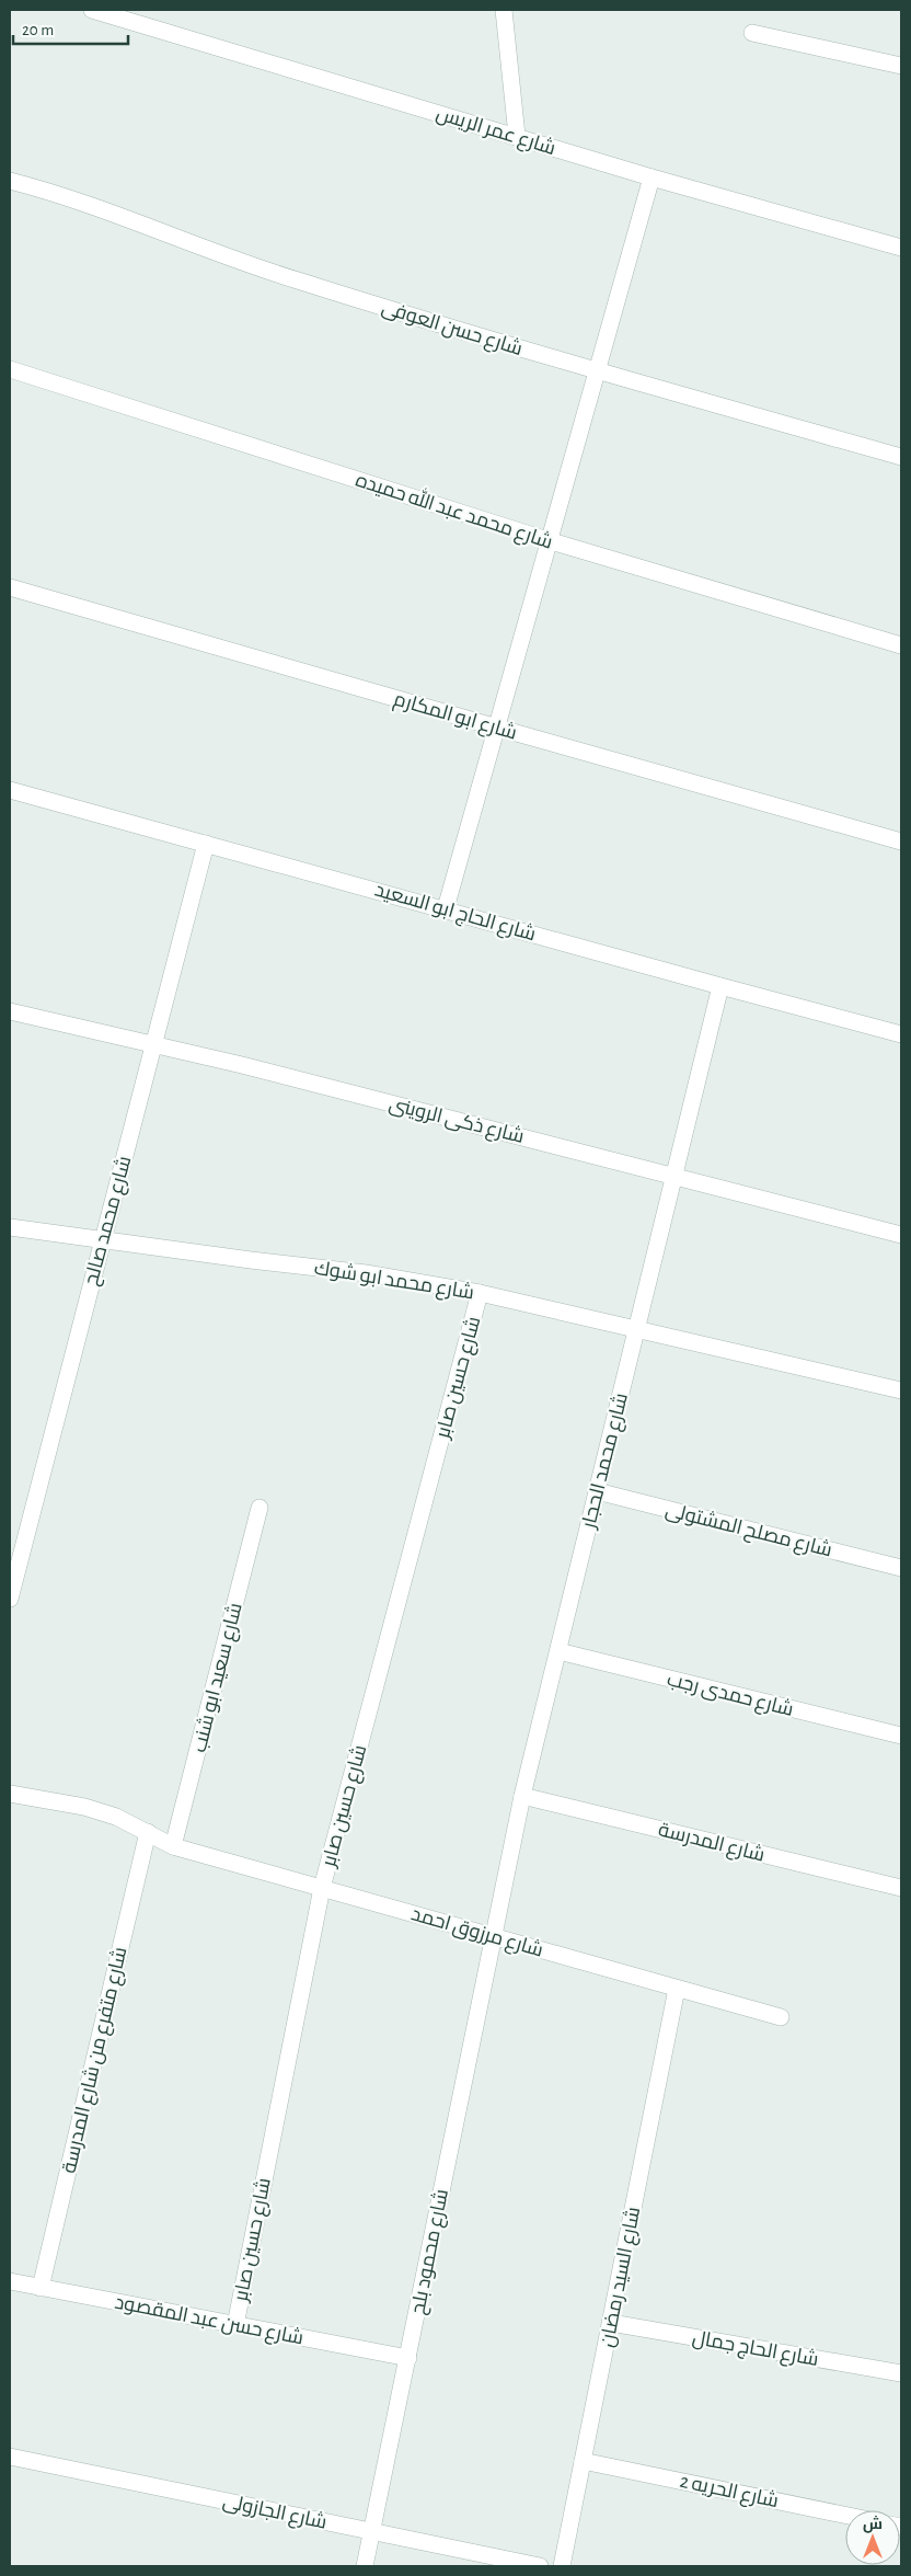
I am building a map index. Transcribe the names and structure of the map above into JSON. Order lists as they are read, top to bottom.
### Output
{
  "streets": {
    "street": [
      "شارع عمر الريس",
      "شارع حسن العوفى",
      "شارع محمد عبد الله حميده",
      "شارع ابو المكارم",
      "شارع الحاج ابو السعيد",
      "شارع ذكى الروينى",
      "شارع محمد صالح",
      "شارع محمد ابو شوك",
      "شارع حسين صابر",
      "شارع محمد الحجار",
      "شارع مصلح المشتولى",
      "شارع سعيد ابو شنب",
      "شارع حمدى رجب",
      "شارع المدرسة",
      "شارع مرزوق احمد",
      "شارع متفرع من شارع المدرسة",
      "شارع محمود بلح",
      "شارع السيد رمضان",
      "شارع حسن عبد المقصود",
      "شارع الحاج جمال",
      "شارع الحريه 2",
      "شارع الجازولى"
    ]
  },
  "crossings": [
    ["شارع الحاج ابو السعيد", "شارع محمد صالح"],
    ["شارع الحاج ابو السعيد", "شارع محمد الحجار"],
    ["شارع ذكى الروينى", "شارع محمد صالح"],
    ["شارع ذكى الروينى", "شارع محمد الحجار"],
    ["شارع محمد صالح", "شارع محمد ابو شوك"],
    ["شارع محمد ابو شوك", "شارع حسين صابر"],
    ["شارع محمد ابو شوك", "شارع محمد الحجار"],
    ["شارع حسين صابر", "شارع مرزوق احمد"],
    ["شارع حسين صابر", "شارع حسن عبد المقصود"],
    ["شارع محمد الحجار", "شارع مصلح المشتولى"],
    ["شارع محمد الحجار", "شارع حمدى رجب"],
    ["شارع محمد الحجار", "شارع المدرسة"],
    ["شارع محمد الحجار", "شارع مرزوق احمد"],
    ["شارع محمد الحجار", "شارع محمود بلح"],
    ["شارع سعيد ابو شنب", "شارع مرزوق احمد"],
    ["شارع مرزوق احمد", "شارع محمود بلح"],
    ["شارع مرزوق احمد", "شارع السيد رمضان"],
    ["شارع متفرع من شارع المدرسة", "شارع حسن عبد المقصود"],
    ["شارع محمود بلح", "شارع حسن عبد المقصود"],
    ["شارع محمود بلح", "شارع الجازولى"],
    ["شارع السيد رمضان", "شارع الحاج جمال"],
    ["شارع السيد رمضان", "شارع الحريه 2"]
  ],
  "scale_bar": "20 m",
  "north": "top"
}
